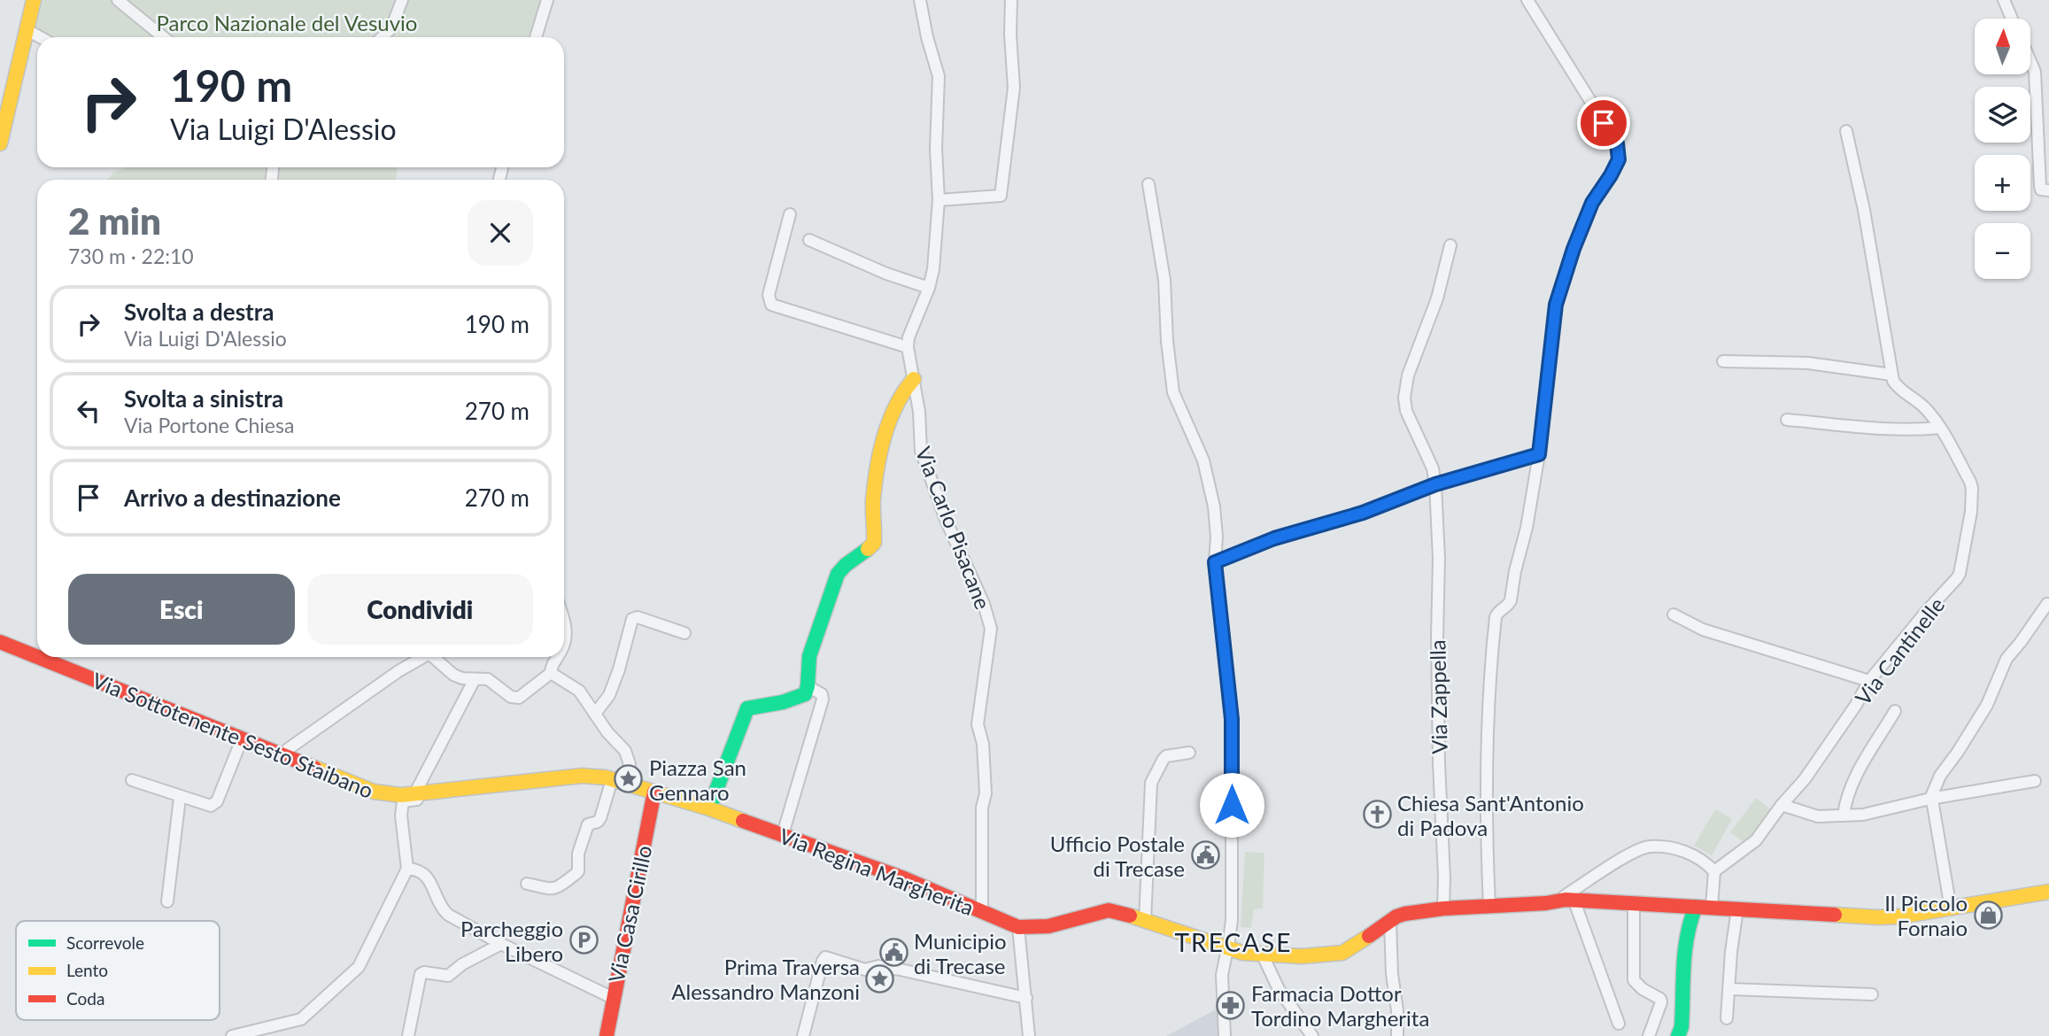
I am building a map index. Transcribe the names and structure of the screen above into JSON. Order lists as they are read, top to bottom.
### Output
{
  "streets": {
    "street": [
      "Via Carlo Pisacane",
      "Via Cantinelle",
      "Via Zappella",
      "Via Sottotenente Sesto Staibano",
      "Via Regina Margherita",
      "Via Casa Cirillo"
    ]
  },
  "crossings": [
    ["Via Carlo Pisacane", "Via Regina Margherita"],
    ["Via Zappella", "Via Regina Margherita"],
    ["Via Sottotenente Sesto Staibano", "Via Regina Margherita"],
    ["Via Sottotenente Sesto Staibano", "Via Casa Cirillo"],
    ["Via Regina Margherita", "Via Casa Cirillo"]
  ],
  "districts": ["TRECASE"],
  "parks": ["Parco Nazionale del Vesuvio"],
  "places": {
    "place": ["Piazza San Gennaro", "Prima Traversa Alessandro Manzoni"],
    "church": ["Chiesa Sant'Antonio di Padova"],
    "public building": ["Ufficio Postale di Trecase", "Municipio di Trecase"],
    "shop": ["Il Piccolo Fornaio"],
    "parking": ["Parcheggio Libero"],
    "pharmacy": ["Farmacia Dottor Tordino Margherita"]
  },
  "legend": ["Scorrevole", "Lento", "Coda"],
  "north": "top",
  "page": {
    "map_buttons": ["+", "−"],
    "turn": ["190 m", "Via Luigi D'Alessio"],
    "heading": ["2 min", "730 m · 22:10"],
    "list": [
      {
        "name": "Svolta a destra",
        "note": "Via Luigi D'Alessio",
        "value": "190 m"
      },
      {
        "name": "Svolta a sinistra",
        "note": "Via Portone Chiesa",
        "value": "270 m"
      },
      {
        "name": "Arrivo a destinazione",
        "value": "270 m"
      }
    ],
    "buttons": ["Esci", "Condividi"]
  }
}
